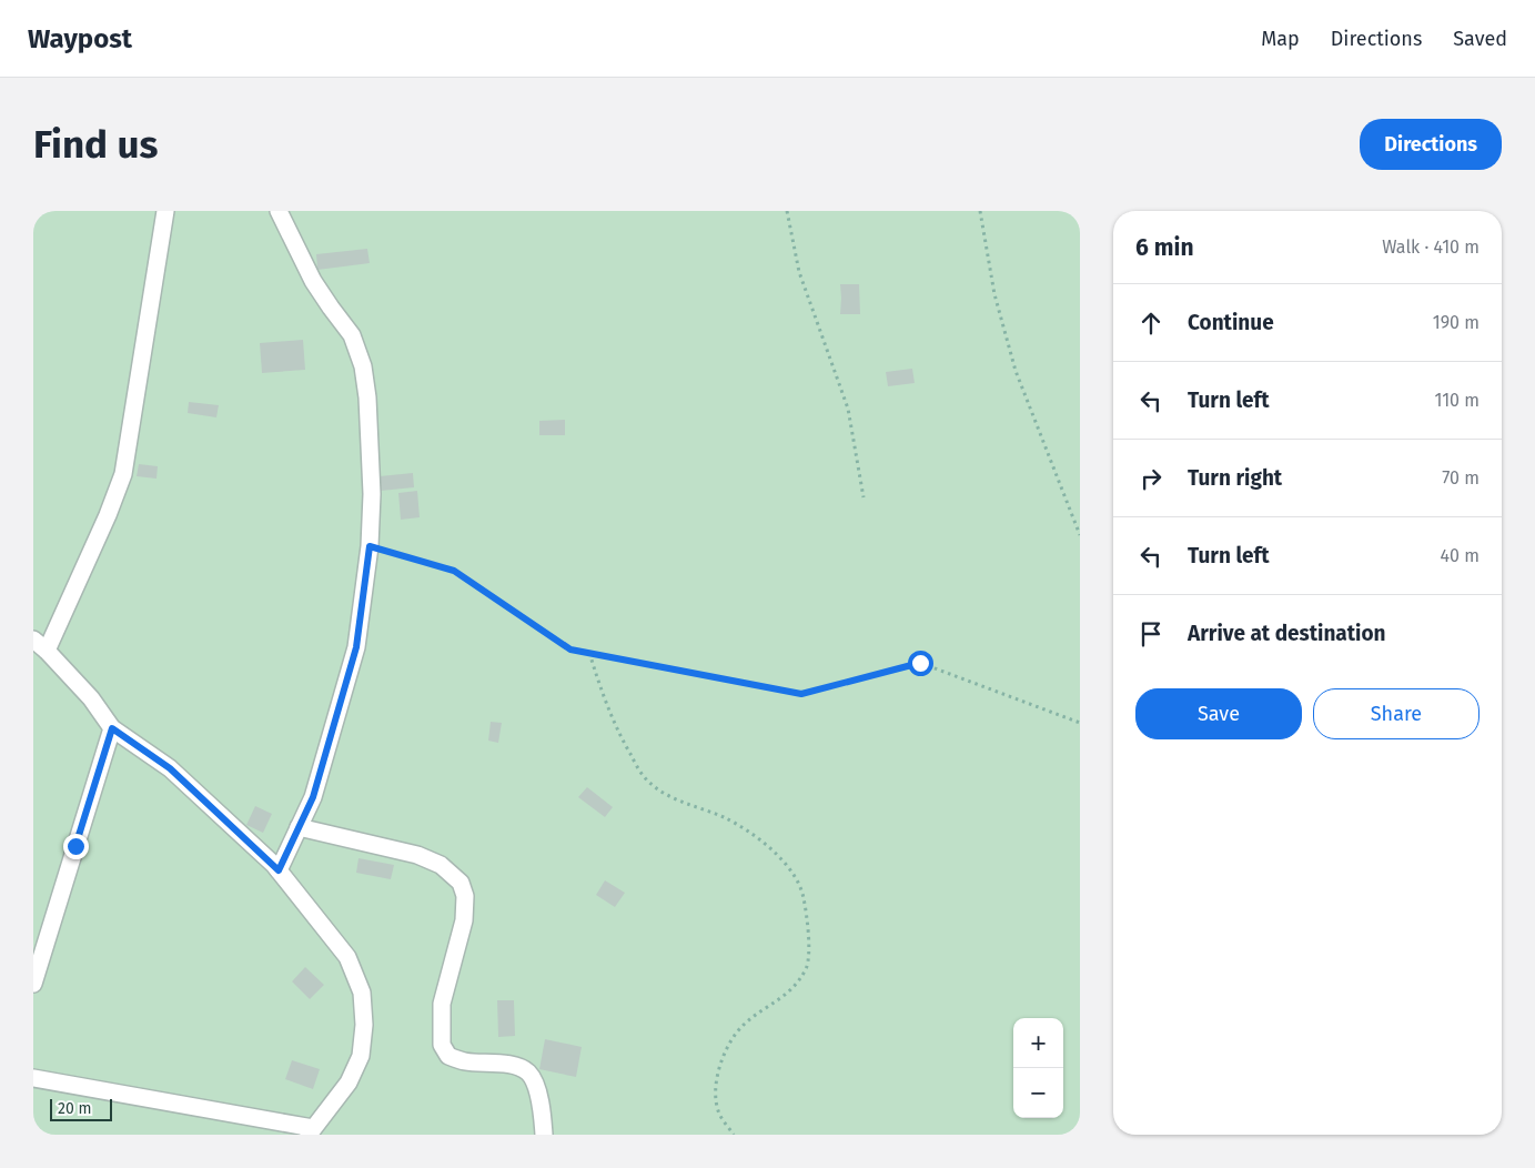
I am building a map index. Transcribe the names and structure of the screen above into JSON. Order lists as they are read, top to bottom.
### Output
{
  "scale_bar": "20 m",
  "page": {
    "header": "Waypost",
    "nav": ["Map", "Directions", "Saved"],
    "buttons": [
      "Directions",
      ["Save", "Share"]
    ],
    "title": "Find us",
    "heading": ["6 min", "Walk · 410 m"],
    "list": [
      ["Continue", "190 m"],
      ["Turn left", "110 m"],
      ["Turn right", "70 m"],
      ["Turn left", "40 m"],
      "Arrive at destination"
    ],
    "map_buttons": ["+", "−"],
    "scale": "20 m"
  }
}
